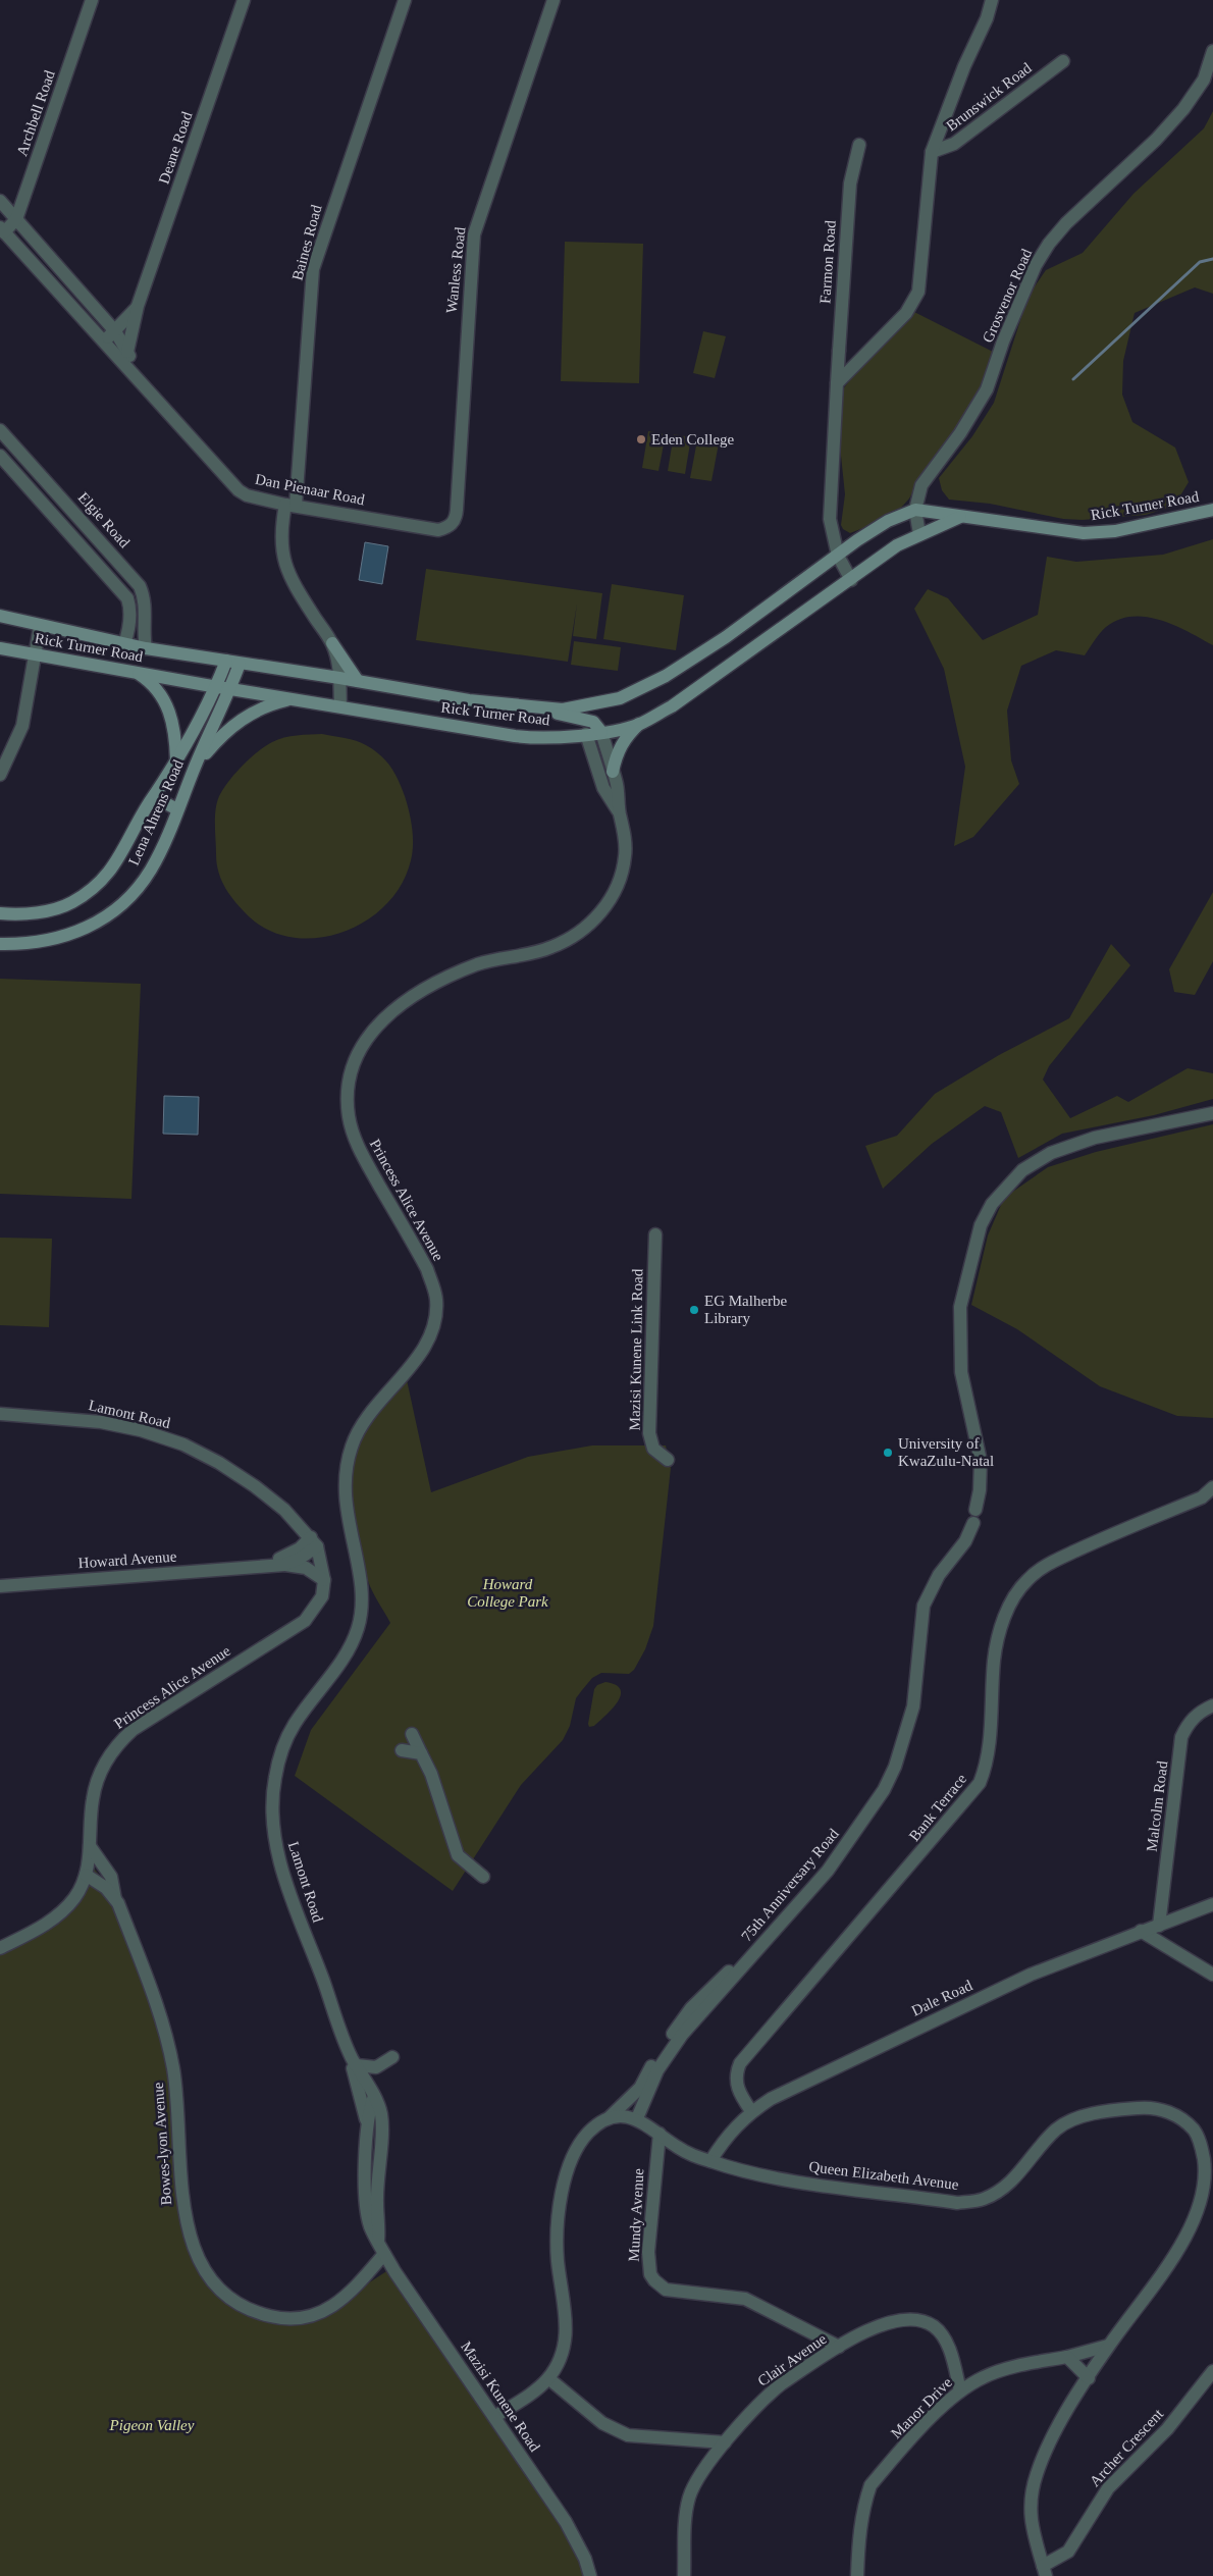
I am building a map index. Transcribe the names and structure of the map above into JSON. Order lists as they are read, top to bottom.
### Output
{
  "streets": {
    "main road": ["Rick Turner Road", "Lena Ahrens Road"],
    "street": [
      "Brunswick Road",
      "Archbell Road",
      "Deane Road",
      "Baines Road",
      "Farmon Road",
      "Wanless Road",
      "Grosvenor Road",
      "Dan Pienaar Road",
      "Elgie Road",
      "Princess Alice Avenue",
      "Mazisi Kunene Link Road",
      "Lamont Road",
      "Howard Avenue",
      "Malcolm Road",
      "Bank Terrace",
      "75th Anniversary Road",
      "Dale Road",
      "Bowes-lyon Avenue",
      "Queen Elizabeth Avenue",
      "Mundy Avenue",
      "Clair Avenue",
      "Mazisi Kunene Road",
      "Manor Drive",
      "Archer Crescent"
    ]
  },
  "crossings": [
    ["Archbell Road", "Dan Pienaar Road"],
    ["Deane Road", "Dan Pienaar Road"],
    ["Baines Road", "Dan Pienaar Road"],
    ["Baines Road", "Rick Turner Road"],
    ["Farmon Road", "Rick Turner Road"],
    ["Wanless Road", "Dan Pienaar Road"],
    ["Grosvenor Road", "Rick Turner Road"],
    ["Rick Turner Road", "Elgie Road"],
    ["Rick Turner Road", "Lena Ahrens Road"],
    ["Rick Turner Road", "Princess Alice Avenue"],
    ["Princess Alice Avenue", "Lamont Road"],
    ["Princess Alice Avenue", "Howard Avenue"],
    ["Princess Alice Avenue", "Bowes-lyon Avenue"],
    ["Lamont Road", "Howard Avenue"],
    ["Lamont Road", "Mazisi Kunene Road"],
    ["Malcolm Road", "Dale Road"],
    ["Bank Terrace", "Dale Road"],
    ["75th Anniversary Road", "Queen Elizabeth Avenue"],
    ["Dale Road", "Queen Elizabeth Avenue"],
    ["Bowes-lyon Avenue", "Mazisi Kunene Road"],
    ["Queen Elizabeth Avenue", "Mundy Avenue"],
    ["Queen Elizabeth Avenue", "Manor Drive"],
    ["Queen Elizabeth Avenue", "Archer Crescent"],
    ["Mundy Avenue", "Clair Avenue"],
    ["Clair Avenue", "Manor Drive"]
  ],
  "parks": ["Howard College Park", "Pigeon Valley"],
  "places": ["Eden College", "EG Malherbe Library", "University of KwaZulu-Natal"]
}
